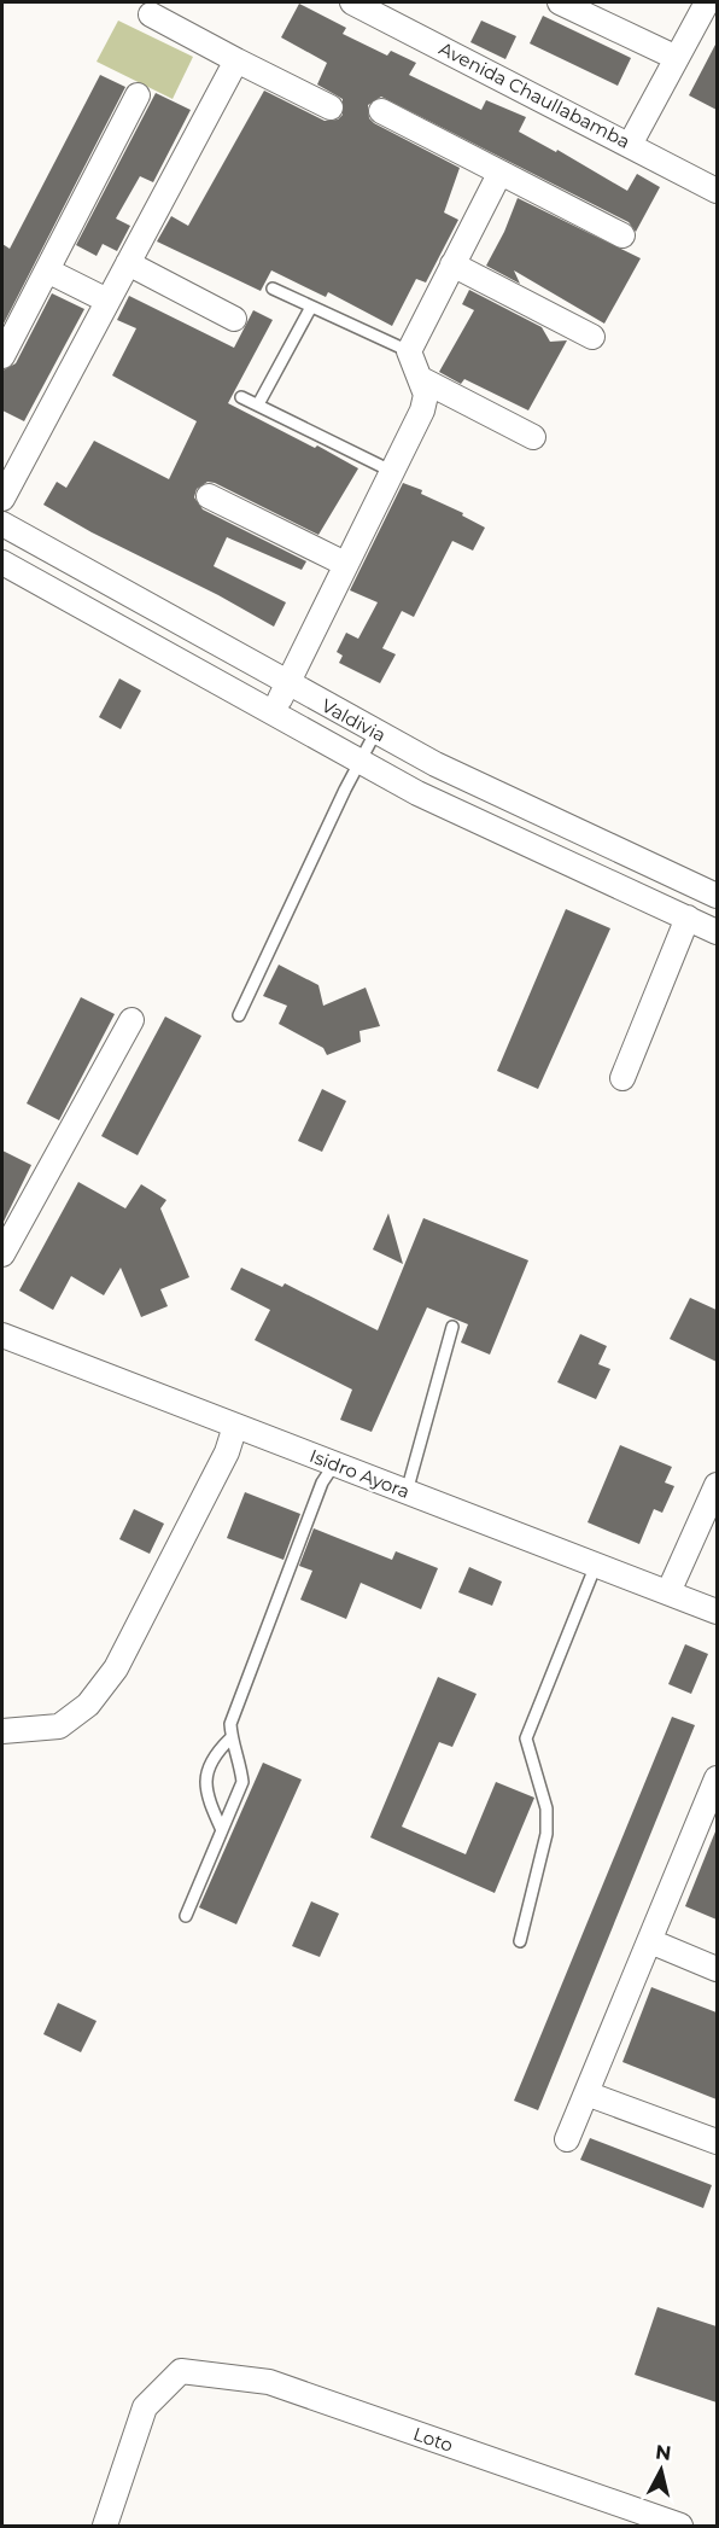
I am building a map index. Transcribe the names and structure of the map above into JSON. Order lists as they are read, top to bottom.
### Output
{
  "streets": {
    "street": [
      "Avenida Chaullabamba",
      "Valdivia",
      "Isidro Ayora",
      "Loto"
    ]
  },
  "north": "top"
}
